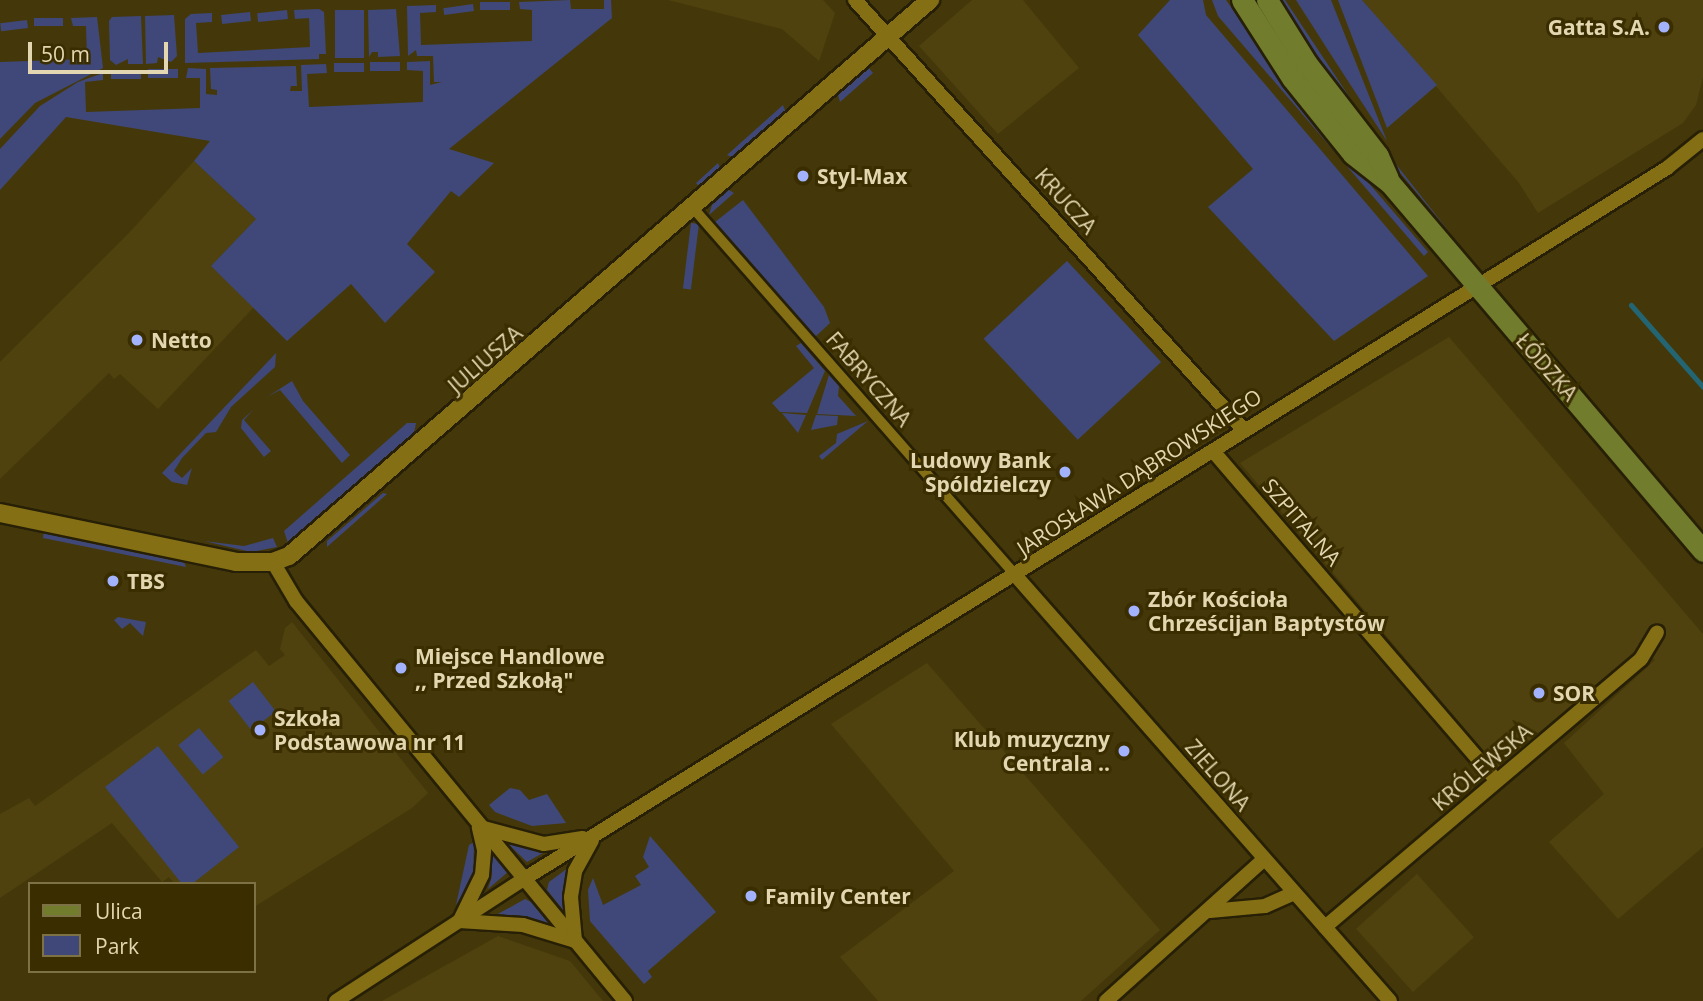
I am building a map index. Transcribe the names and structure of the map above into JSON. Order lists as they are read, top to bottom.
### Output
{
  "streets": {
    "main road": ["ŁÓDZKA"],
    "street": [
      "KRUCZA",
      "JULIUSZA",
      "FABRYCZNA",
      "JAROSŁAWA DĄBROWSKIEGO",
      "SZPITALNA",
      "KRÓLEWSKA",
      "ZIELONA"
    ]
  },
  "crossings": [
    ["KRUCZA", "JULIUSZA"],
    ["KRUCZA", "JAROSŁAWA DĄBROWSKIEGO"],
    ["JULIUSZA", "FABRYCZNA"],
    ["ŁÓDZKA", "JAROSŁAWA DĄBROWSKIEGO"],
    ["FABRYCZNA", "JAROSŁAWA DĄBROWSKIEGO"],
    ["FABRYCZNA", "ZIELONA"],
    ["JAROSŁAWA DĄBROWSKIEGO", "SZPITALNA"],
    ["JAROSŁAWA DĄBROWSKIEGO", "ZIELONA"],
    ["SZPITALNA", "KRÓLEWSKA"],
    ["KRÓLEWSKA", "ZIELONA"]
  ],
  "places": [
    "Gatta S.A.",
    "Styl-Max",
    "Netto",
    "Ludowy Bank Spóldzielczy",
    "TBS",
    "Zbór Kościoła Chrześcijan Baptystów",
    "Miejsce Handlowe ,, Przed Szkołą\"",
    "SOR",
    "Szkoła Podstawowa nr 11",
    "Klub muzyczny Centrala ..",
    "Family Center"
  ],
  "legend": ["Ulica", "Park"],
  "scale_bar": "50 m"
}
